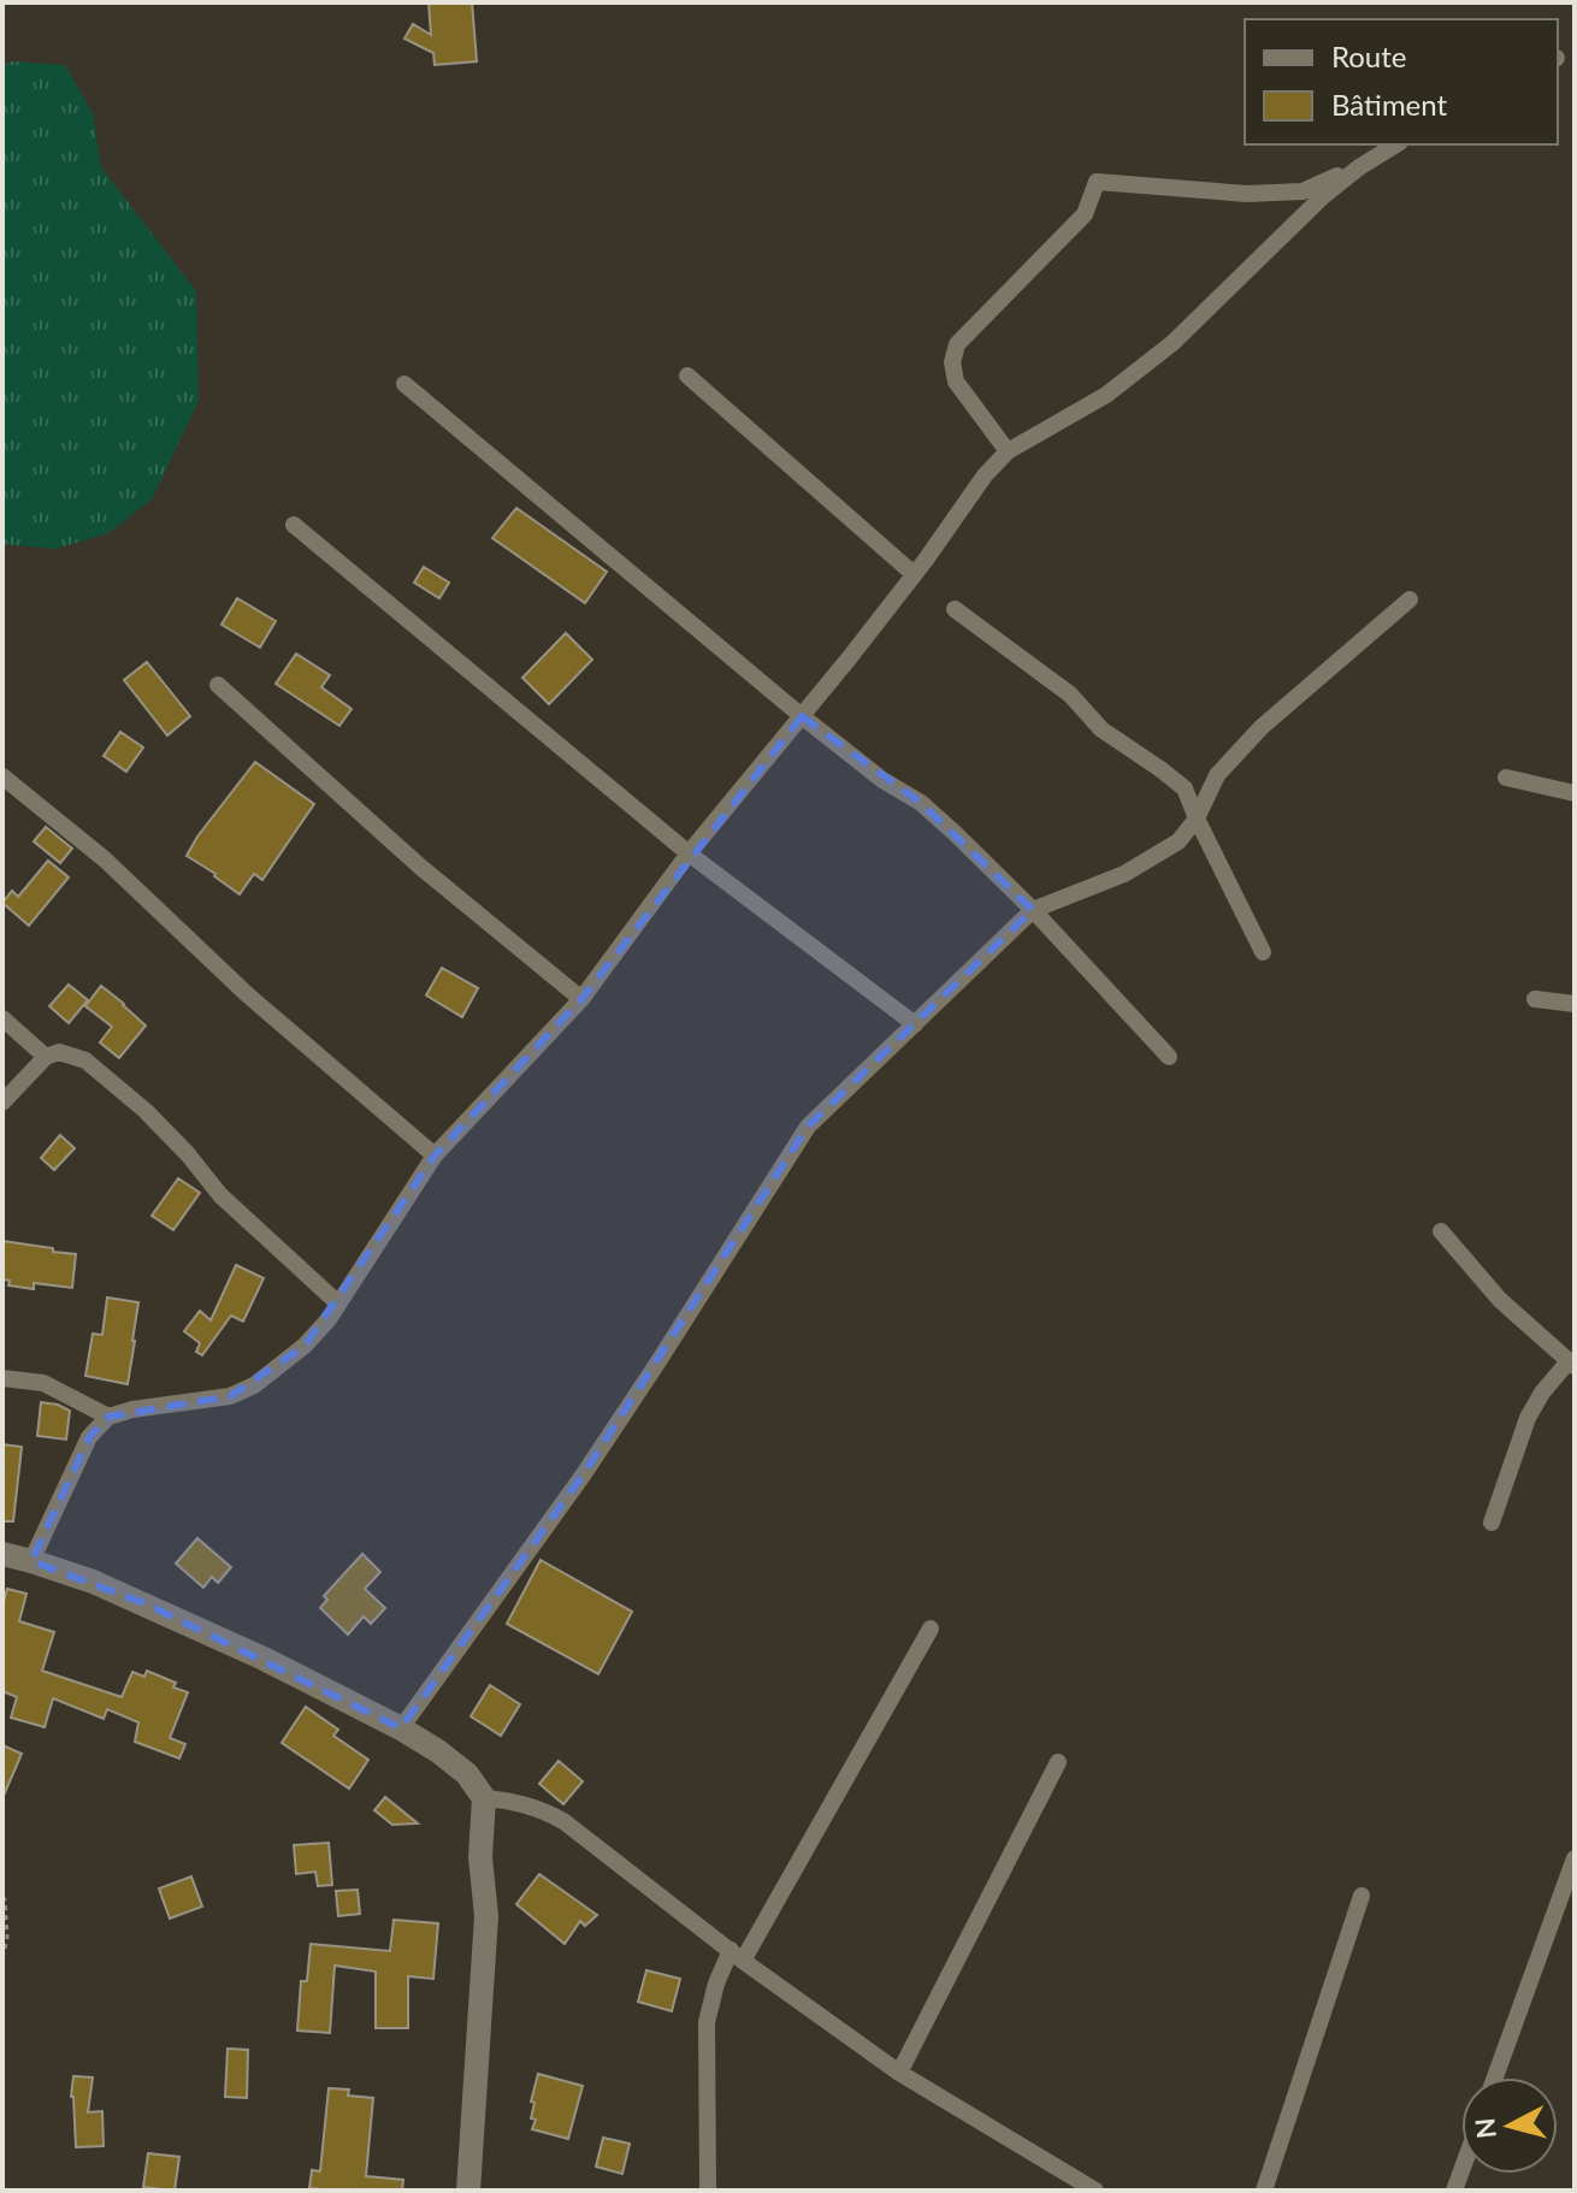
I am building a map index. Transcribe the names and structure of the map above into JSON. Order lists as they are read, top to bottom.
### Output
{
  "legend": ["Route", "Bâtiment"],
  "north": "left"
}
